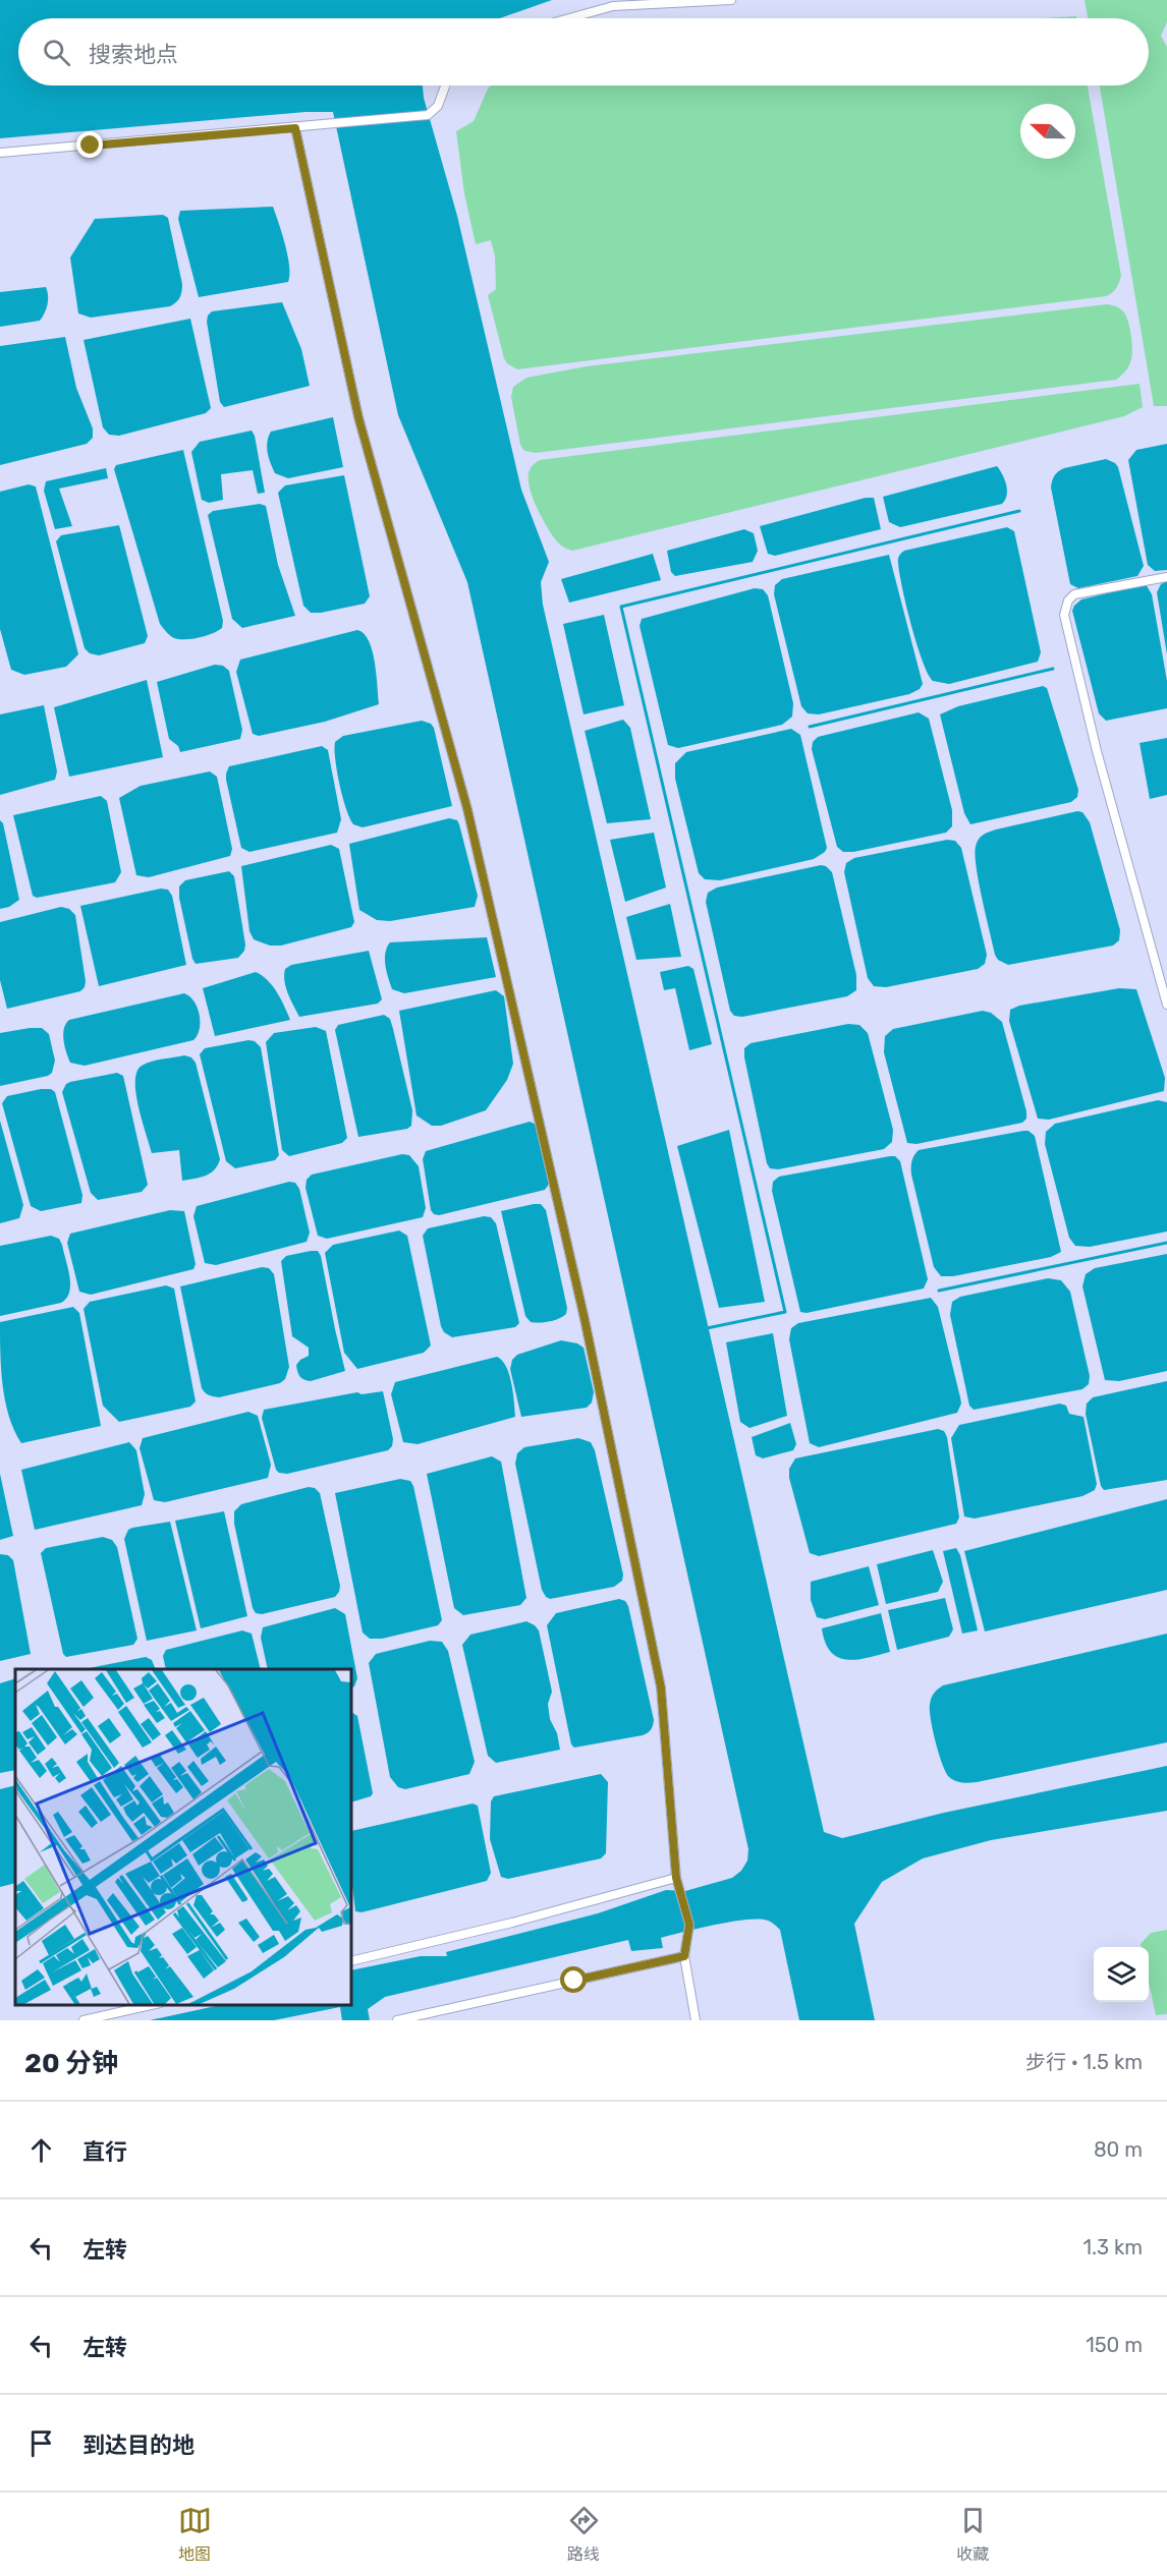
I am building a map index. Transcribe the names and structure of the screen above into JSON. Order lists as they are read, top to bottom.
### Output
{
  "north": "left",
  "page": {
    "search": "搜索地点",
    "heading": ["20 分钟", "步行 · 1.5 km"],
    "list": [
      ["直行", "80 m"],
      ["左转", "1.3 km"],
      ["左转", "150 m"],
      "到达目的地"
    ],
    "nav": ["地图", "路线", "收藏"]
  }
}
